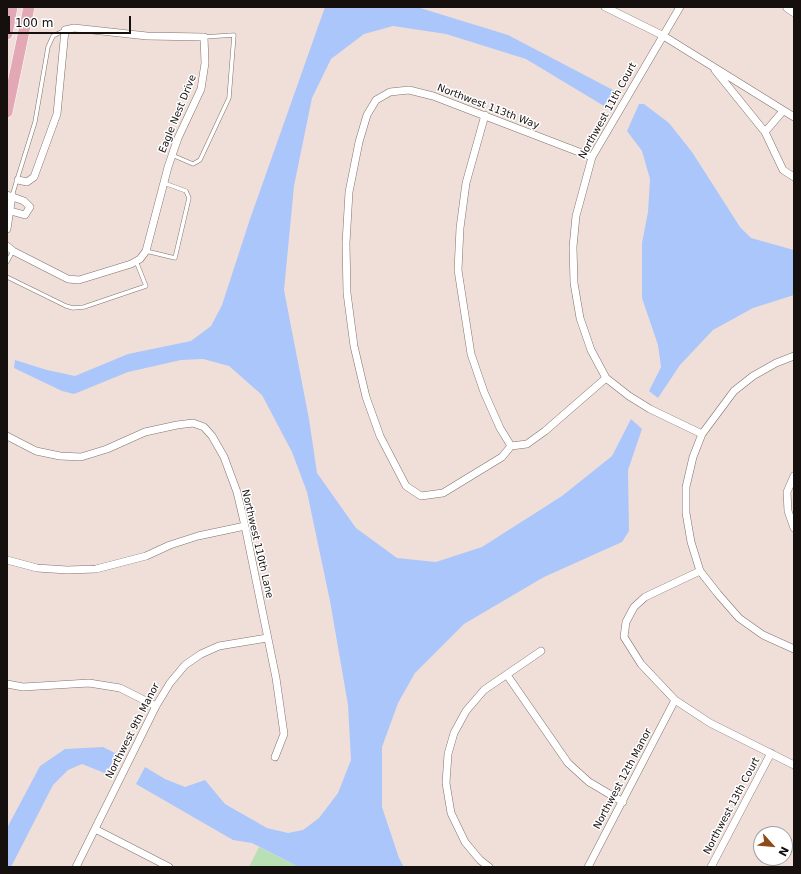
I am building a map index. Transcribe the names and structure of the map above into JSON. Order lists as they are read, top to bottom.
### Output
{
  "streets": {
    "street": [
      "Northwest 113th Way",
      "Northwest 11th Court",
      "Eagle Nest Drive",
      "Northwest 110th Lane",
      "Northwest 9th Manor",
      "Northwest 12th Manor",
      "Northwest 13th Court"
    ]
  },
  "crossings": [
    ["Northwest 113th Way", "Northwest 11th Court"],
    ["Northwest 110th Lane", "Northwest 9th Manor"]
  ],
  "scale_bar": "100 m",
  "north": "bottom right"
}
